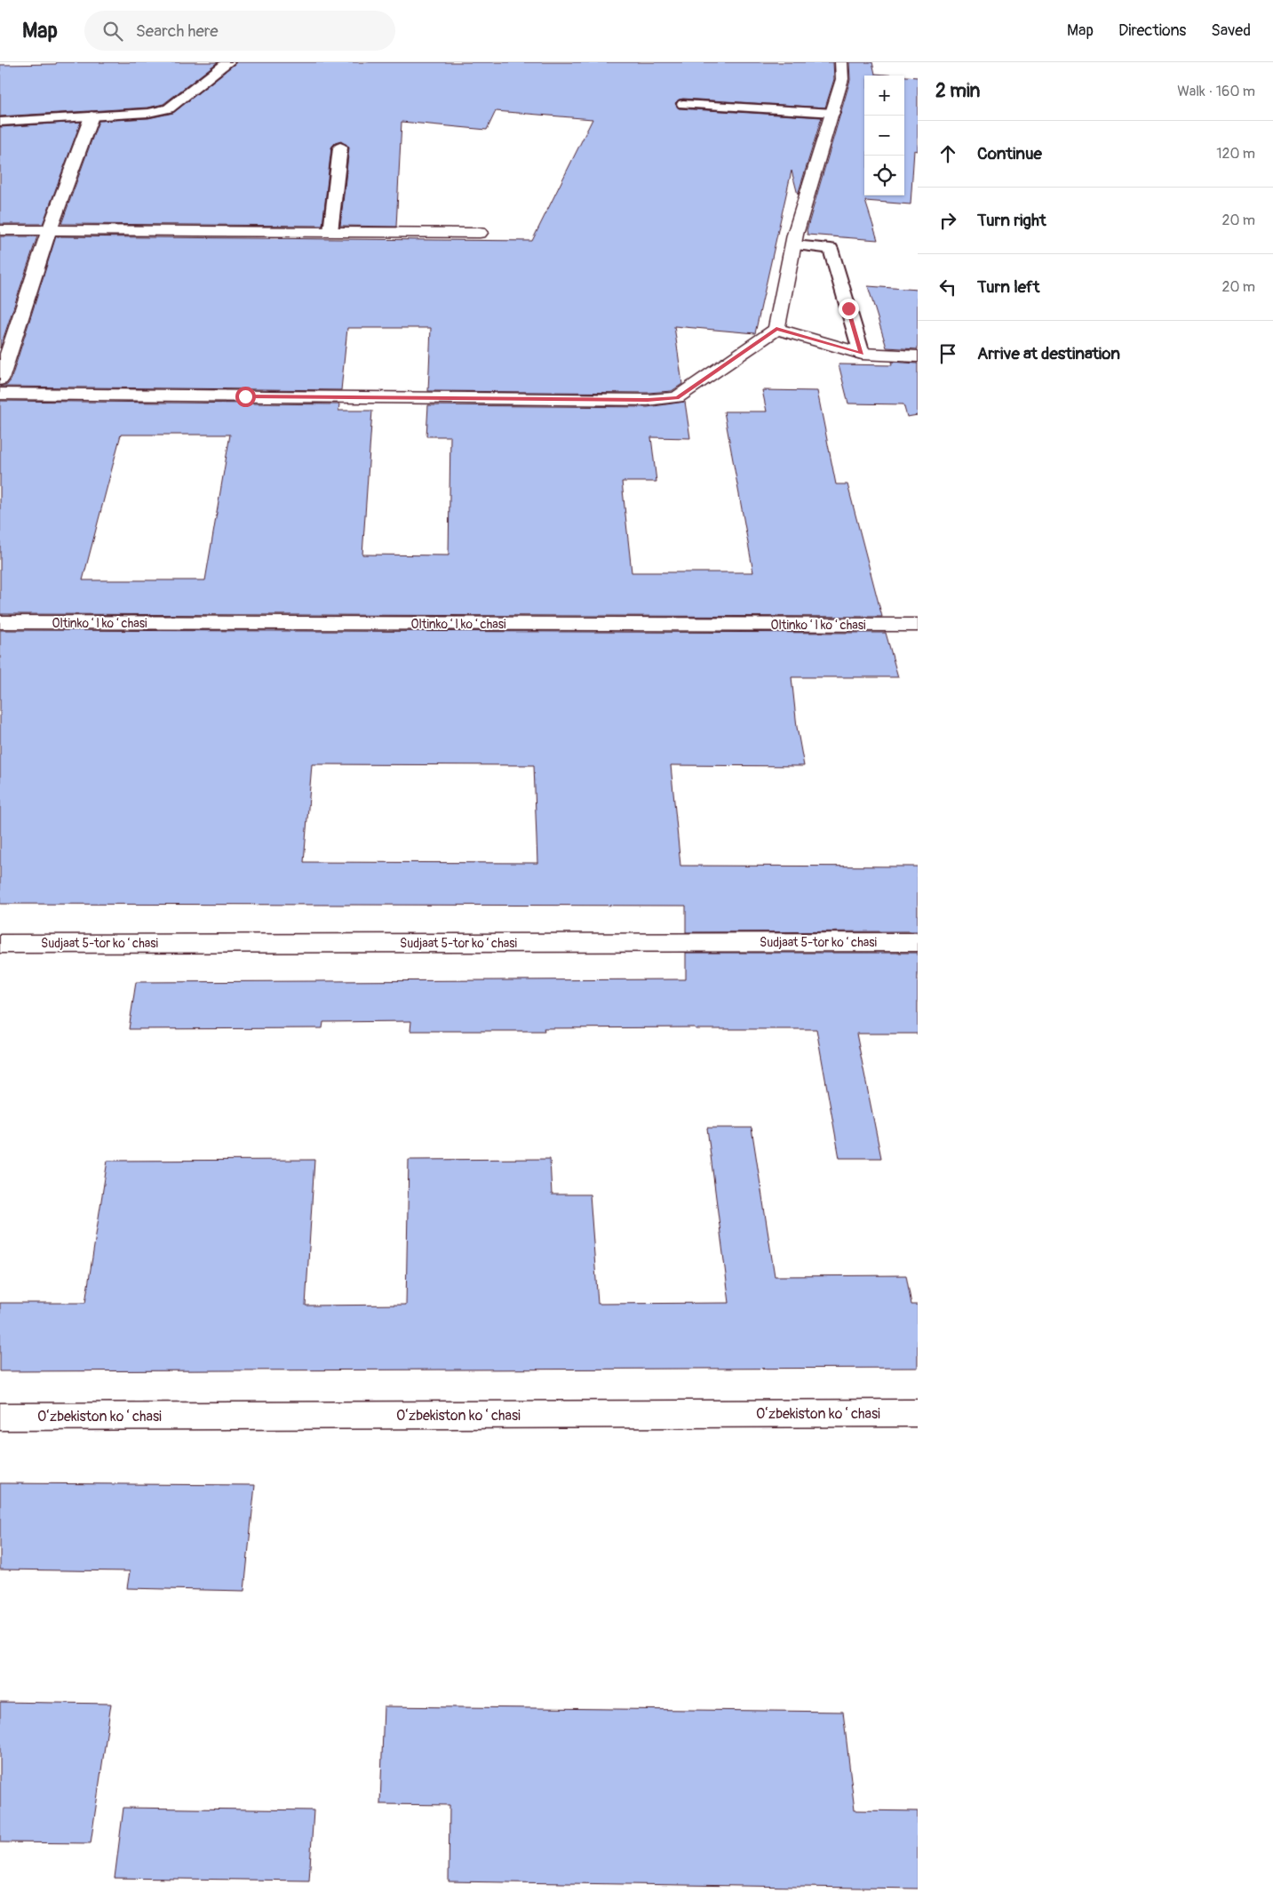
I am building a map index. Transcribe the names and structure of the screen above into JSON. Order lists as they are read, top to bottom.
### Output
{
  "streets": {
    "street": ["Oltinkoʻl koʻchasi", "Sudjaat 5-tor koʻchasi", "Oʻzbekiston koʻchasi"]
  },
  "page": {
    "header": "Map",
    "search": "Search here",
    "nav": ["Map", "Directions", "Saved"],
    "heading": ["2 min", "Walk · 160 m"],
    "map_buttons": ["+", "−"],
    "list": [
      ["Continue", "120 m"],
      ["Turn right", "20 m"],
      ["Turn left", "20 m"],
      "Arrive at destination"
    ]
  }
}
